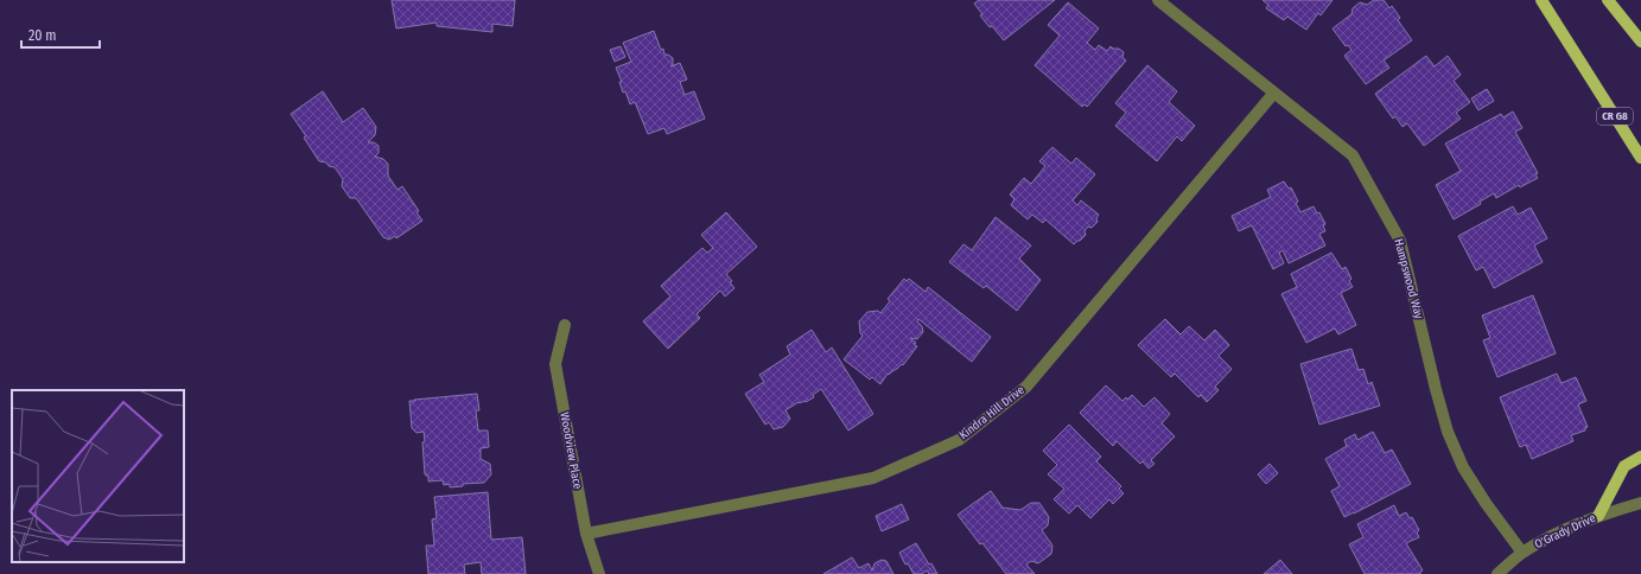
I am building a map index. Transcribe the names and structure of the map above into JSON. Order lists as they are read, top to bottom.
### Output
{
  "streets": {
    "main road": ["CR G8"],
    "street": [
      "Hampswood Way",
      "Kindra Hill Drive",
      "Woodview Place",
      "O'Grady Drive"
    ]
  },
  "crossings": [
    ["Hampswood Way", "Kindra Hill Drive"],
    ["Hampswood Way", "O'Grady Drive"],
    ["Kindra Hill Drive", "Woodview Place"]
  ],
  "scale_bar": "20 m"
}
